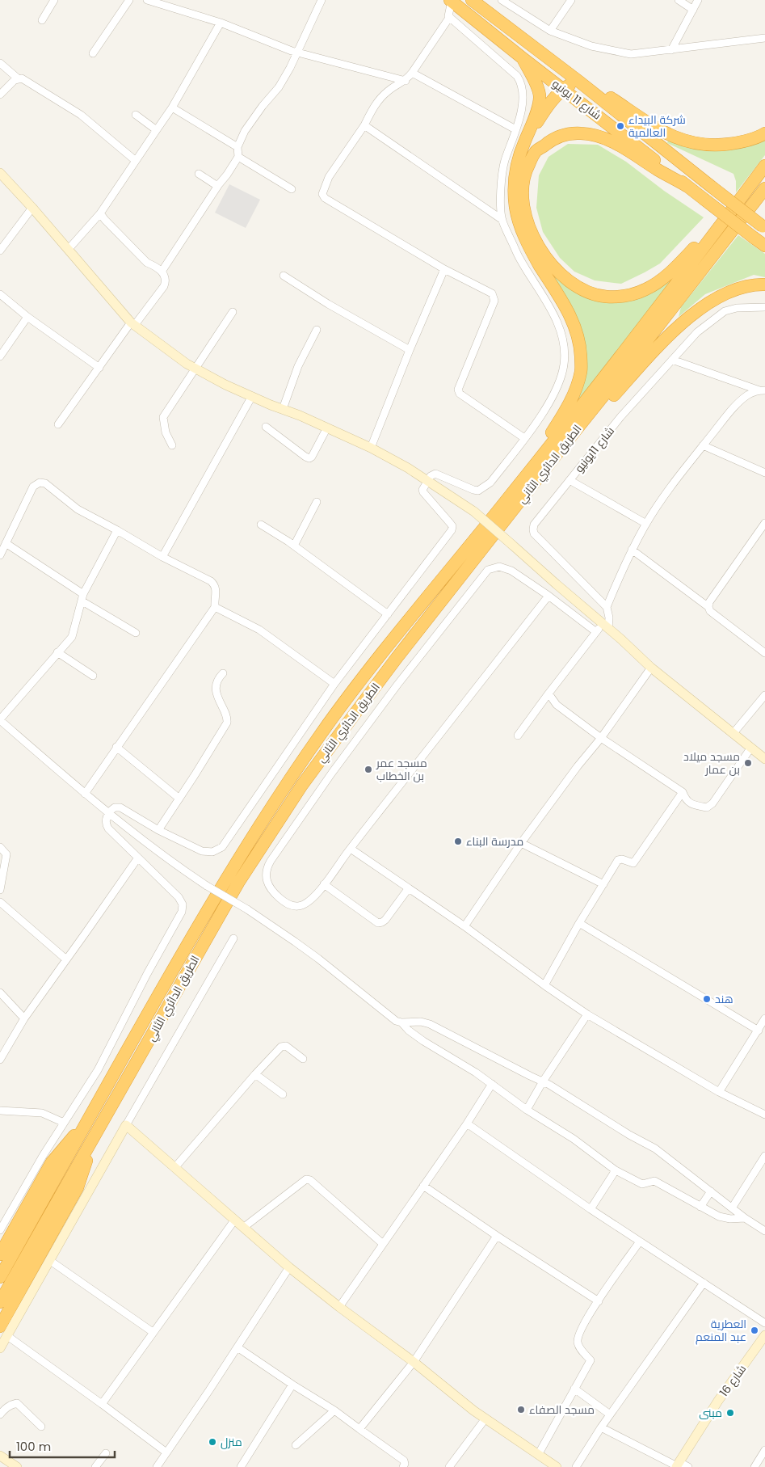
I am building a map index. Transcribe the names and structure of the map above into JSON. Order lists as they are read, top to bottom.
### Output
{
  "streets": {
    "highway": ["شارع 11 يونيو", "الطريق الدائري الثاني"],
    "street": ["شارع 11يونيو", "شارع 16"]
  },
  "places": [
    "شركة البيداء العالمية",
    "مسجد ميلاد بن عمار",
    "مسجد عمر بن الخطاب",
    "مدرسة البناء",
    "هند",
    "العطرية عبد المنعم",
    "مسجد الصفاء",
    "مبنى",
    "منزل"
  ],
  "scale_bar": "100 m"
}
